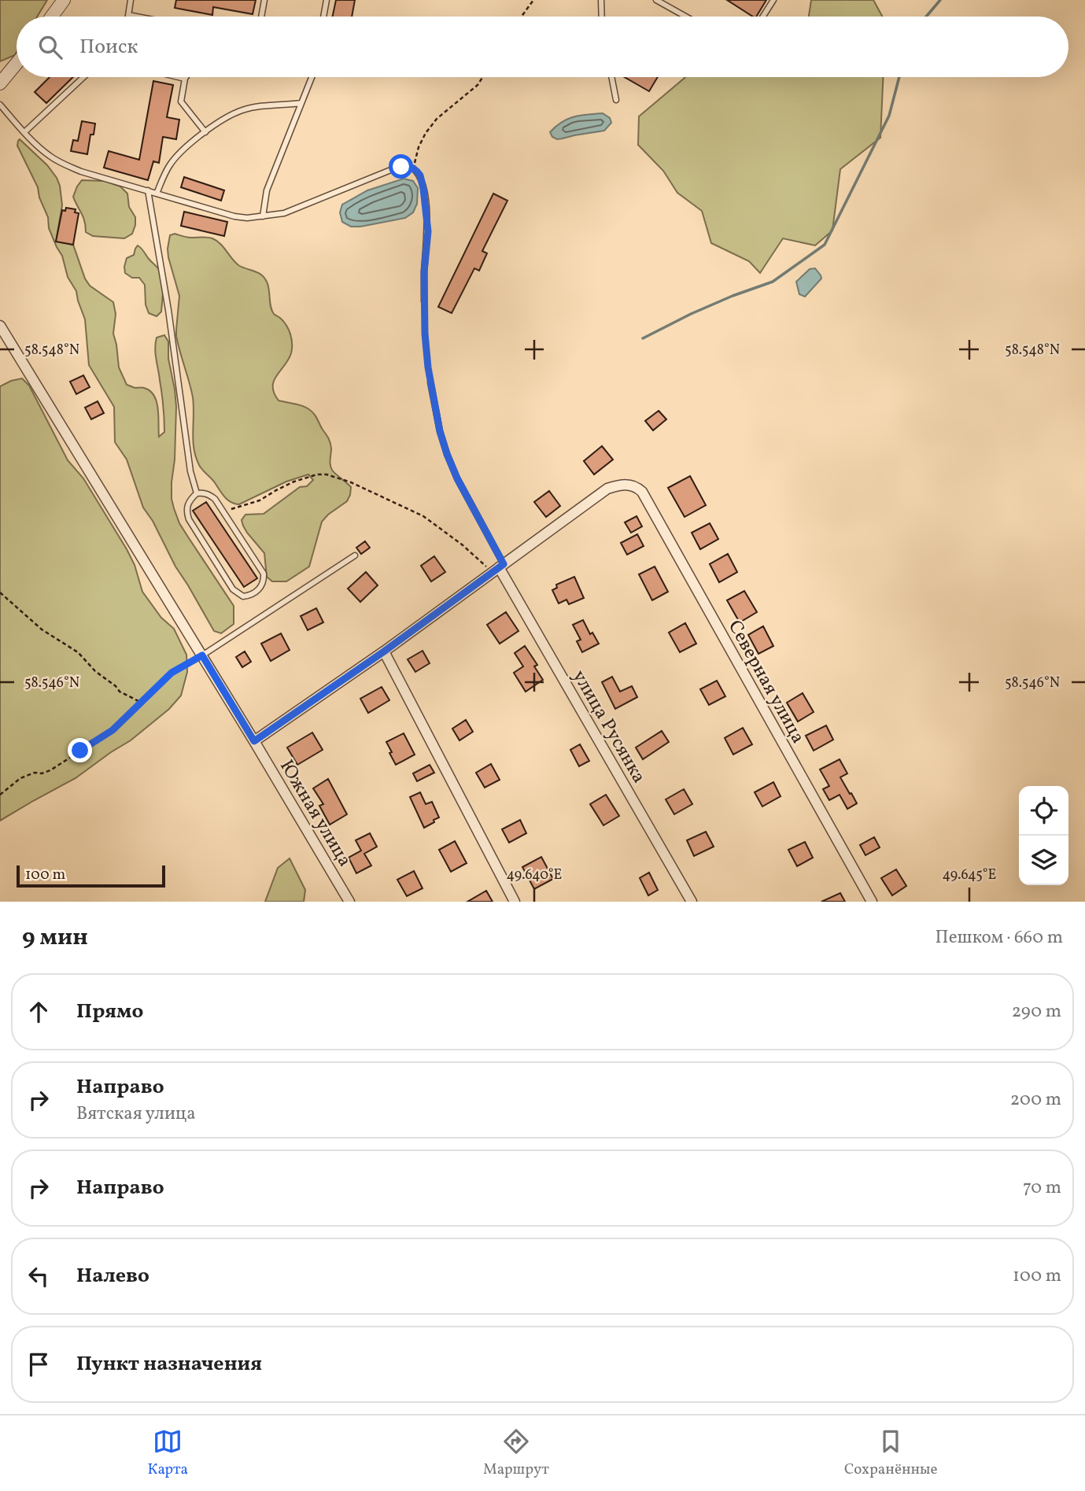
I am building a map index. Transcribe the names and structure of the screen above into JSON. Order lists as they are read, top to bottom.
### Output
{
  "streets": {
    "street": ["Северная улица", "улица Русянка", "Южная улица"]
  },
  "crossings": [
    ["Северная улица", "улица Русянка"]
  ],
  "scale_bar": "100 m",
  "page": {
    "search": "Поиск",
    "scale": "100 m",
    "heading": ["9 мин", "Пешком · 660 m"],
    "list": [
      ["Прямо", "290 m"],
      ["Направо", "Вятская улица", "200 m"],
      ["Направо", "70 m"],
      ["Налево", "100 m"],
      "Пункт назначения"
    ],
    "nav": ["Карта", "Маршрут", "Сохранённые"]
  },
  "coordinates": [
    "58.548°N",
    "58.546°N",
    "49.640°E",
    "49.645°E"
  ]
}
